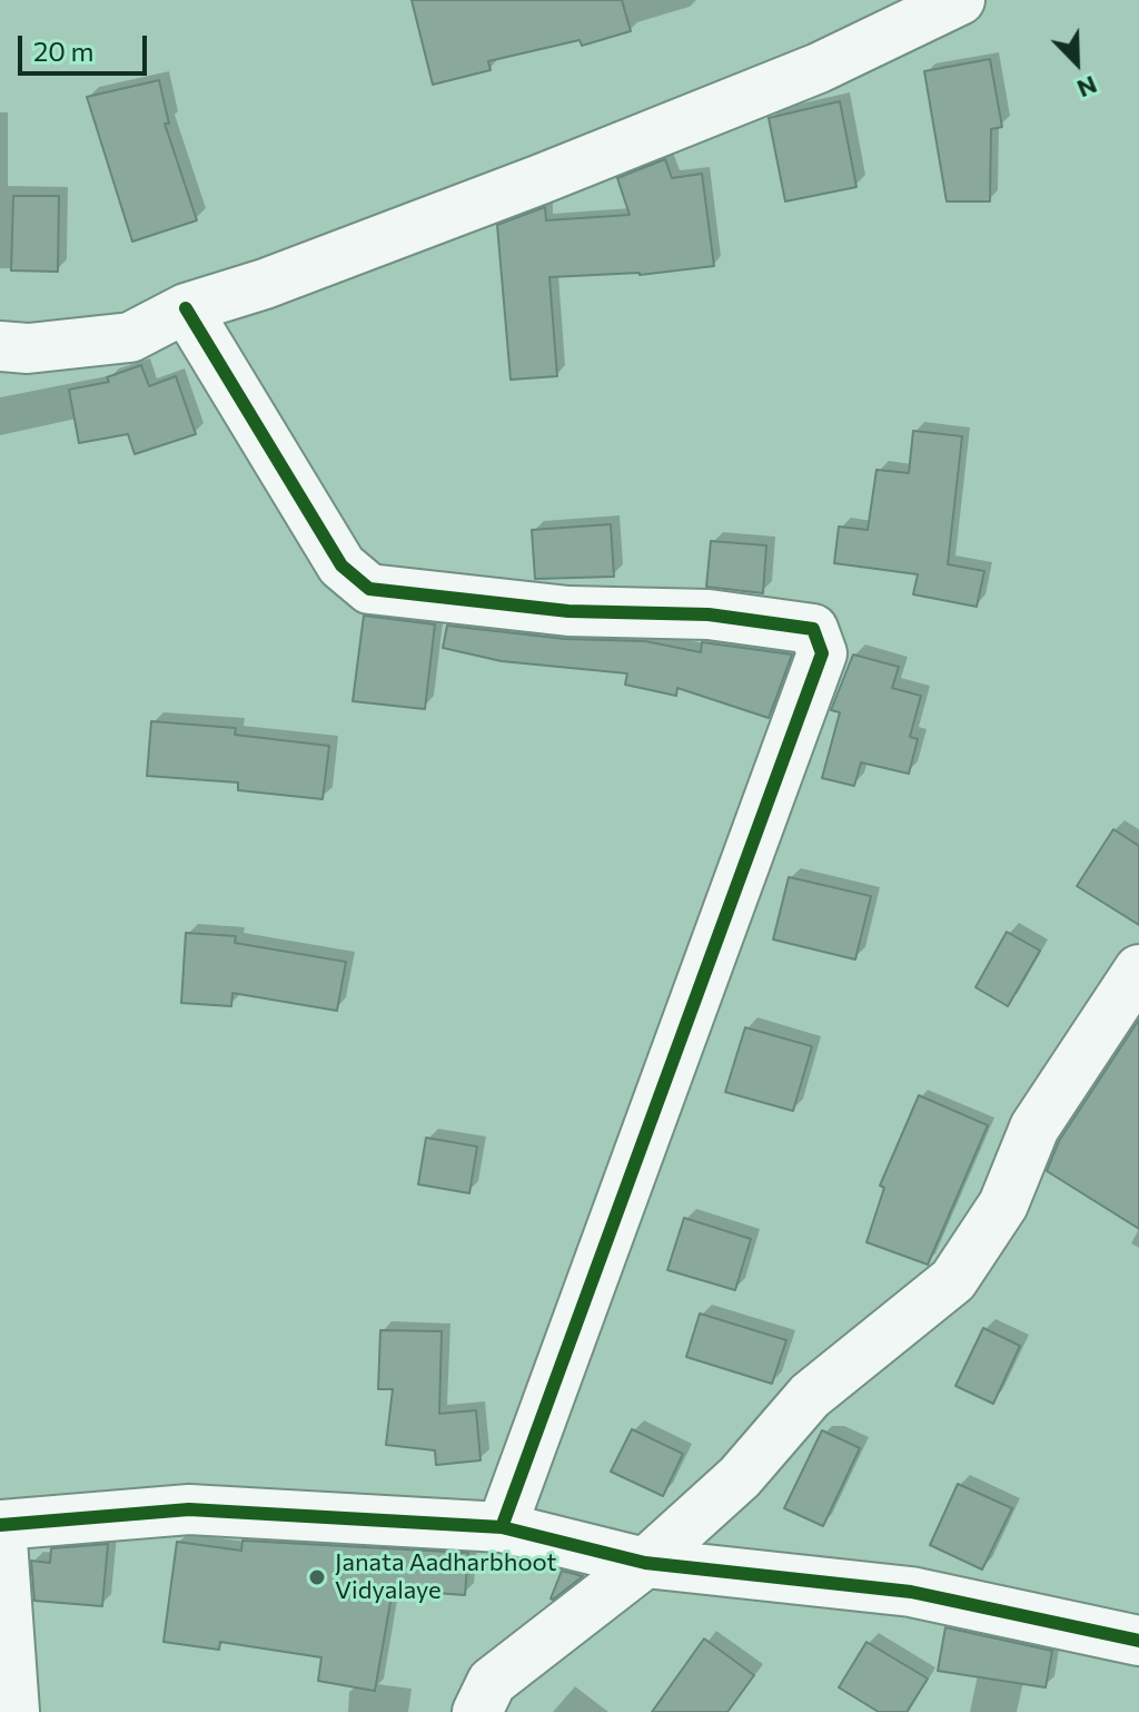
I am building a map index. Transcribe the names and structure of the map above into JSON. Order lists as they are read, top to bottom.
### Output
{
  "places": ["Janata Aadharbhoot Vidyalaye"],
  "scale_bar": "20 m",
  "north": "bottom right"
}
